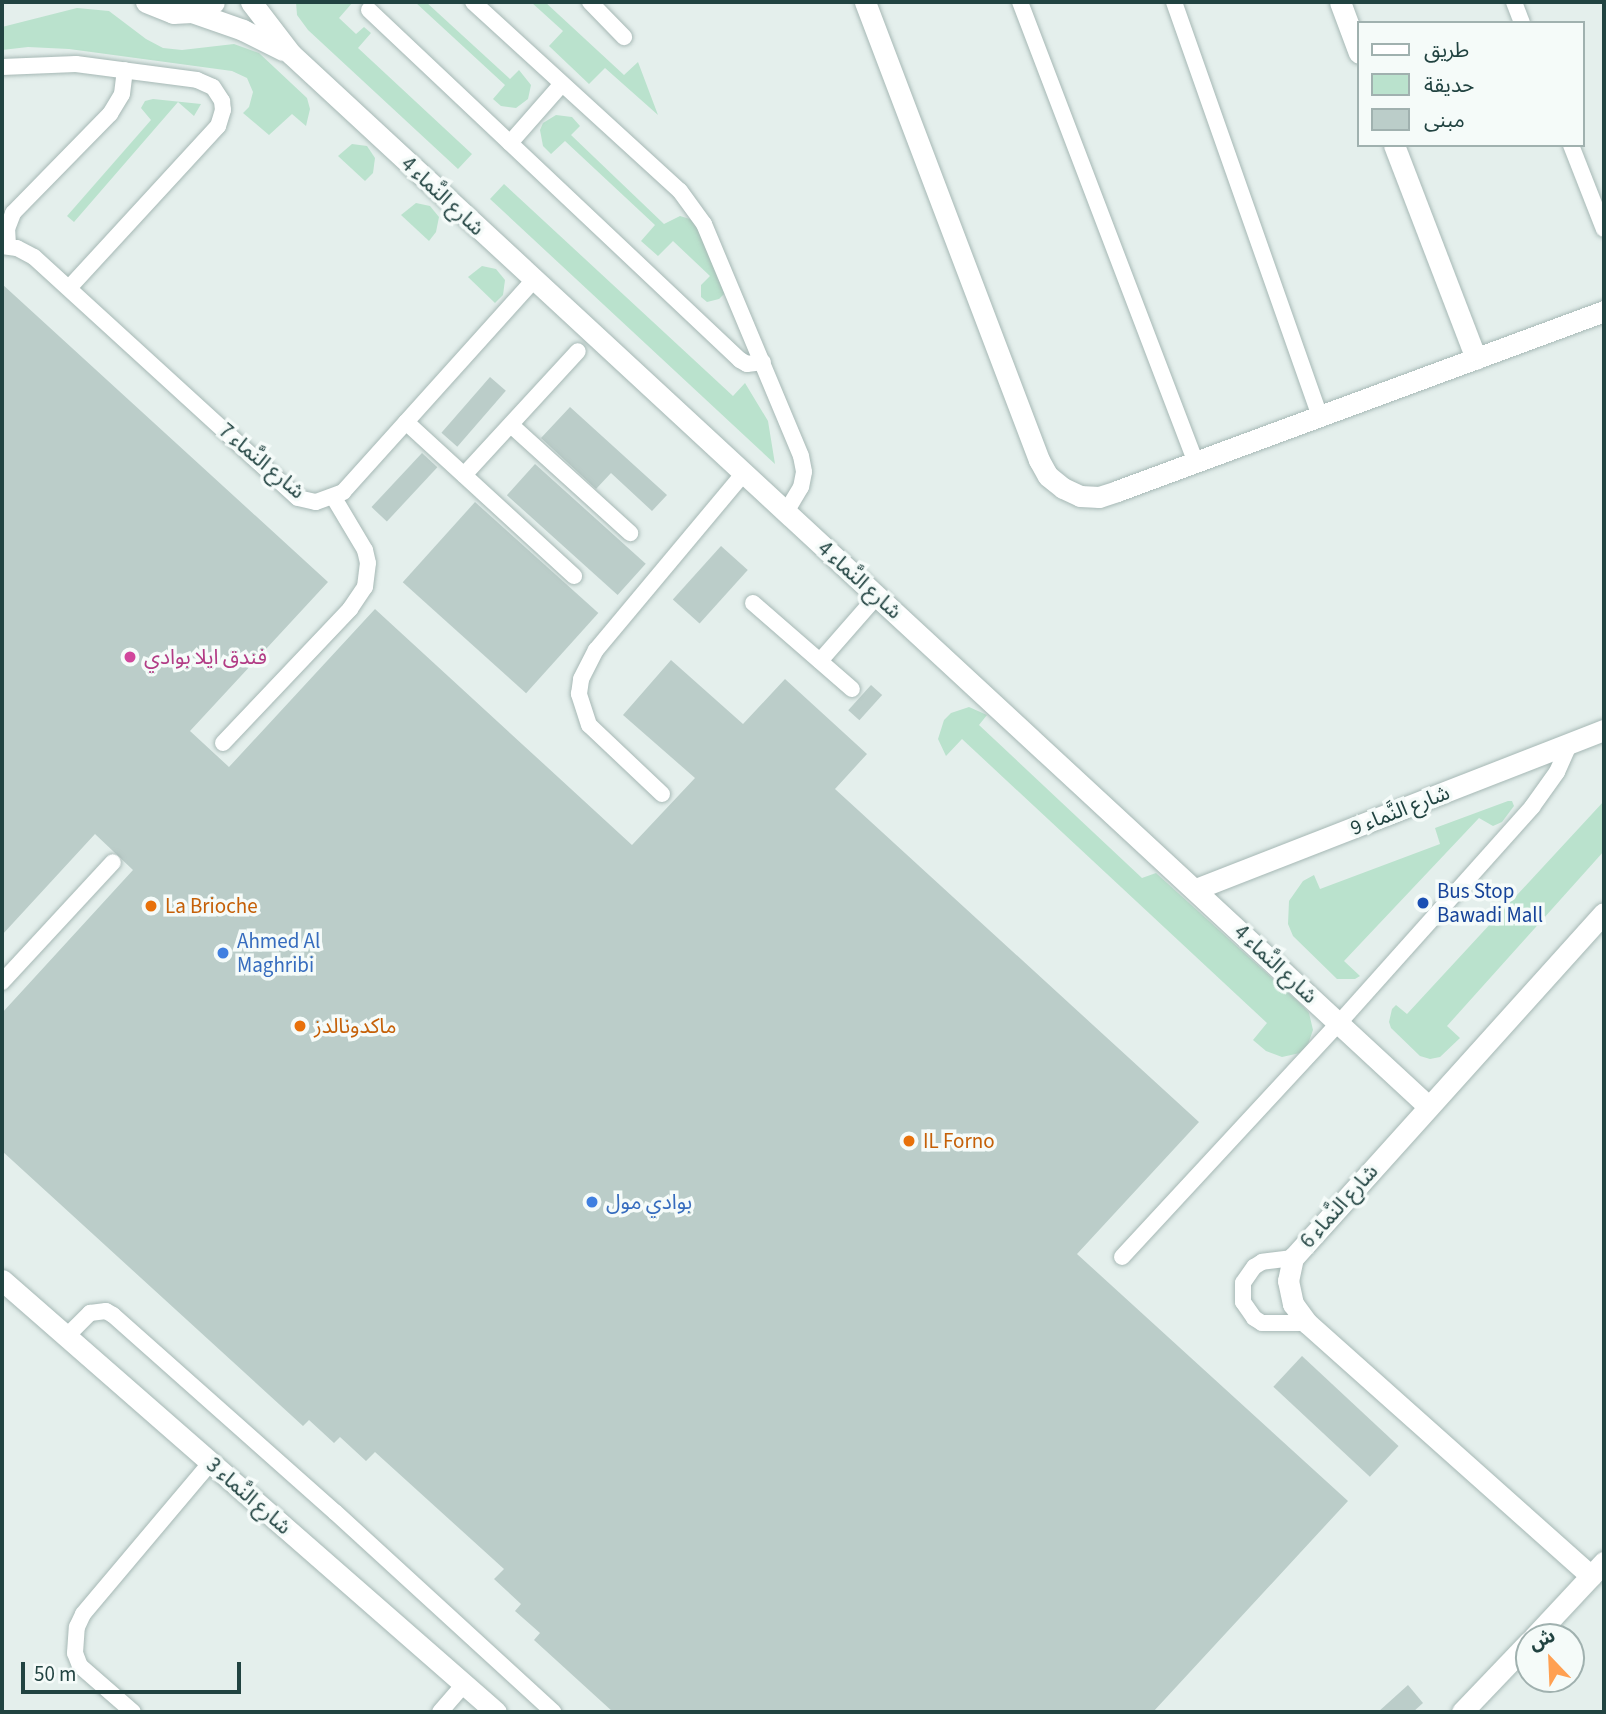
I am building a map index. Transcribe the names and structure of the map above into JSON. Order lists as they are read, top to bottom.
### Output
{
  "streets": {
    "street": [
      "شارع النَّماء 4",
      "شارع النَّماء 9",
      "شارع النَّماء 6",
      "شارع النَّماء 3"
    ],
    "lane": ["شارع النَّماء 7"]
  },
  "crossings": [
    ["شارع النَّماء 4", "شارع النَّماء 7"],
    ["شارع النَّماء 4", "شارع النَّماء 9"],
    ["شارع النَّماء 4", "شارع النَّماء 6"]
  ],
  "places": [
    "فندق ايلا بوادي",
    "Bus Stop Bawadi Mall",
    "La Brioche",
    "Ahmed Al Maghribi",
    "ماكدونالدز",
    "IL Forno",
    "بوادي مول"
  ],
  "legend": ["طريق", "حديقة", "مبنى"],
  "scale_bar": "50 m",
  "north": "top left"
}
